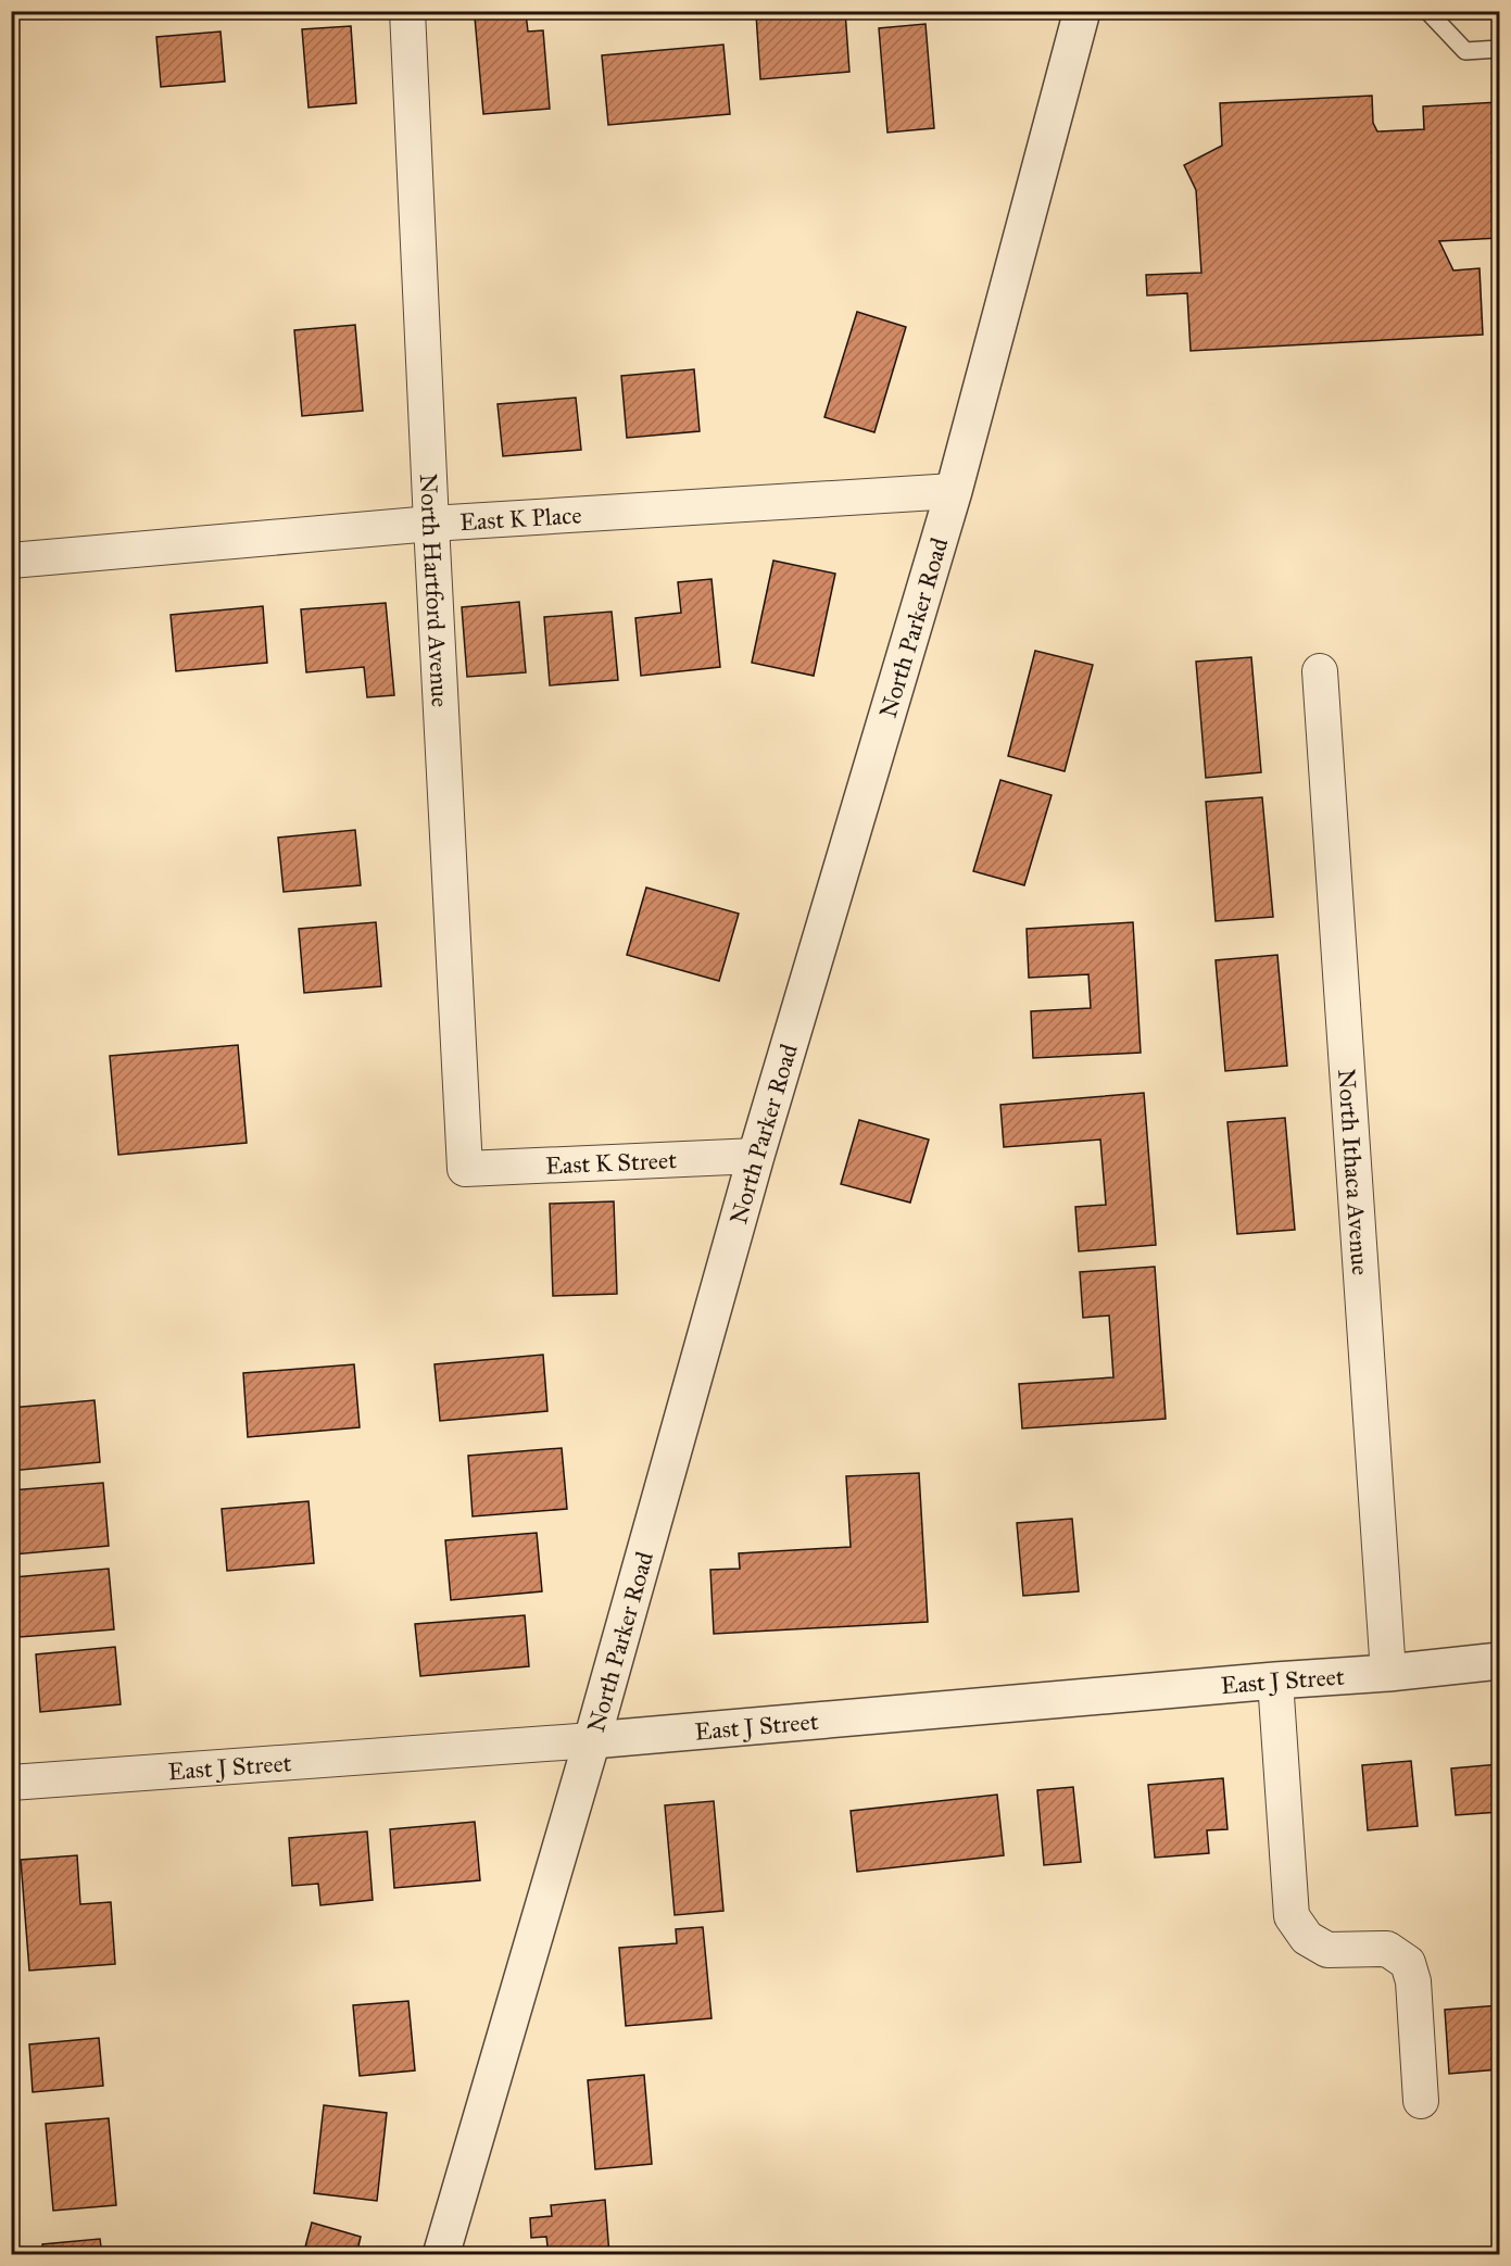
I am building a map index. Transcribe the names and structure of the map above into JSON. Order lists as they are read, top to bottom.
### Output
{
  "streets": {
    "street": [
      "East K Place",
      "North Hartford Avenue",
      "North Parker Road",
      "East K Street",
      "North Ithaca Avenue",
      "East J Street"
    ]
  },
  "crossings": [
    ["East K Place", "North Hartford Avenue"],
    ["East K Place", "North Parker Road"],
    ["North Hartford Avenue", "East K Street"],
    ["North Parker Road", "East K Street"],
    ["North Parker Road", "East J Street"],
    ["North Ithaca Avenue", "East J Street"]
  ]
}
